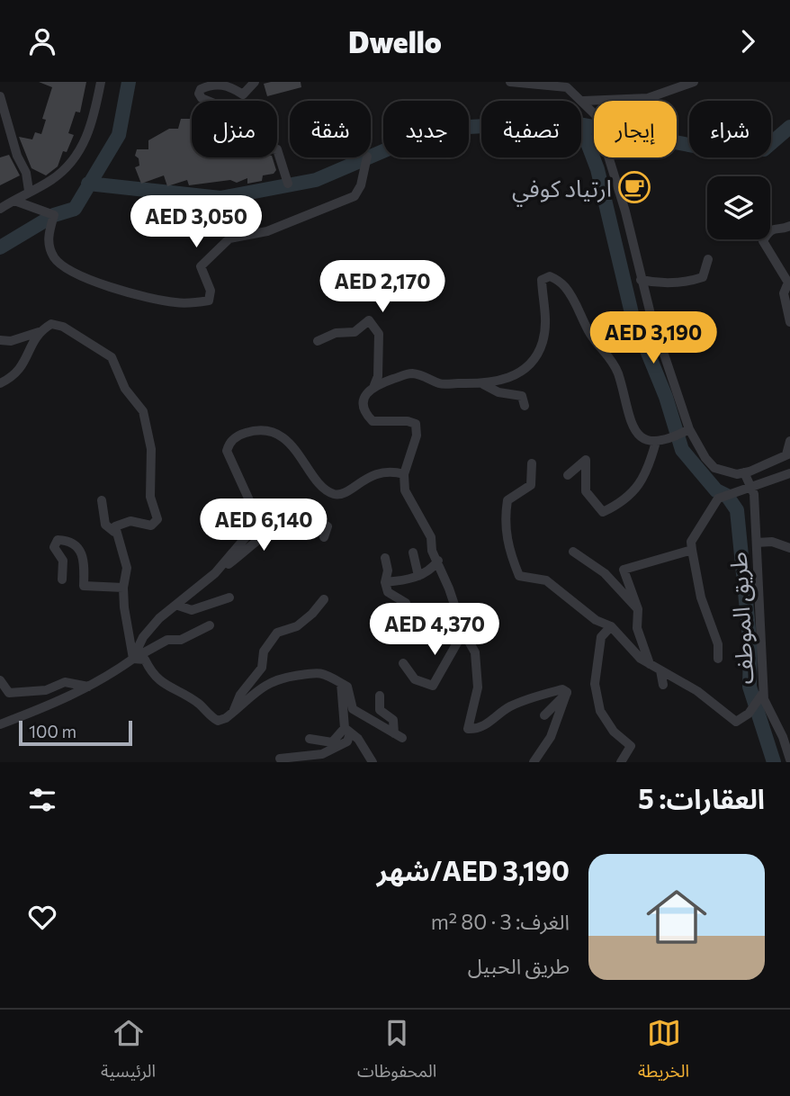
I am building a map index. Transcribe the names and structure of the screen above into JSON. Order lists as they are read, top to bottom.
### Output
{
  "streets": {
    "street": ["طريق الموطف"]
  },
  "places": {
    "cafe": ["ارتياد كوفي"]
  },
  "scale_bar": "100 m",
  "page": {
    "header": "Dwello",
    "chip": [
      "شراء",
      "إيجار",
      "تصفية",
      "جديد",
      "شقة",
      "منزل"
    ],
    "price": [
      "AED 3,050",
      "AED 2,170",
      "AED 3,190",
      "AED 6,140",
      "AED 4,370"
    ],
    "scale": "100 m",
    "heading": "العقارات: 5",
    "list": [
      {
        "name": "AED 3,190/شهر",
        "note": "الغرف: 3 · 80 m² · طريق الحبيل"
      }
    ],
    "tabs": ["الخريطة", "المحفوظات", "الرئيسية"]
  }
}
